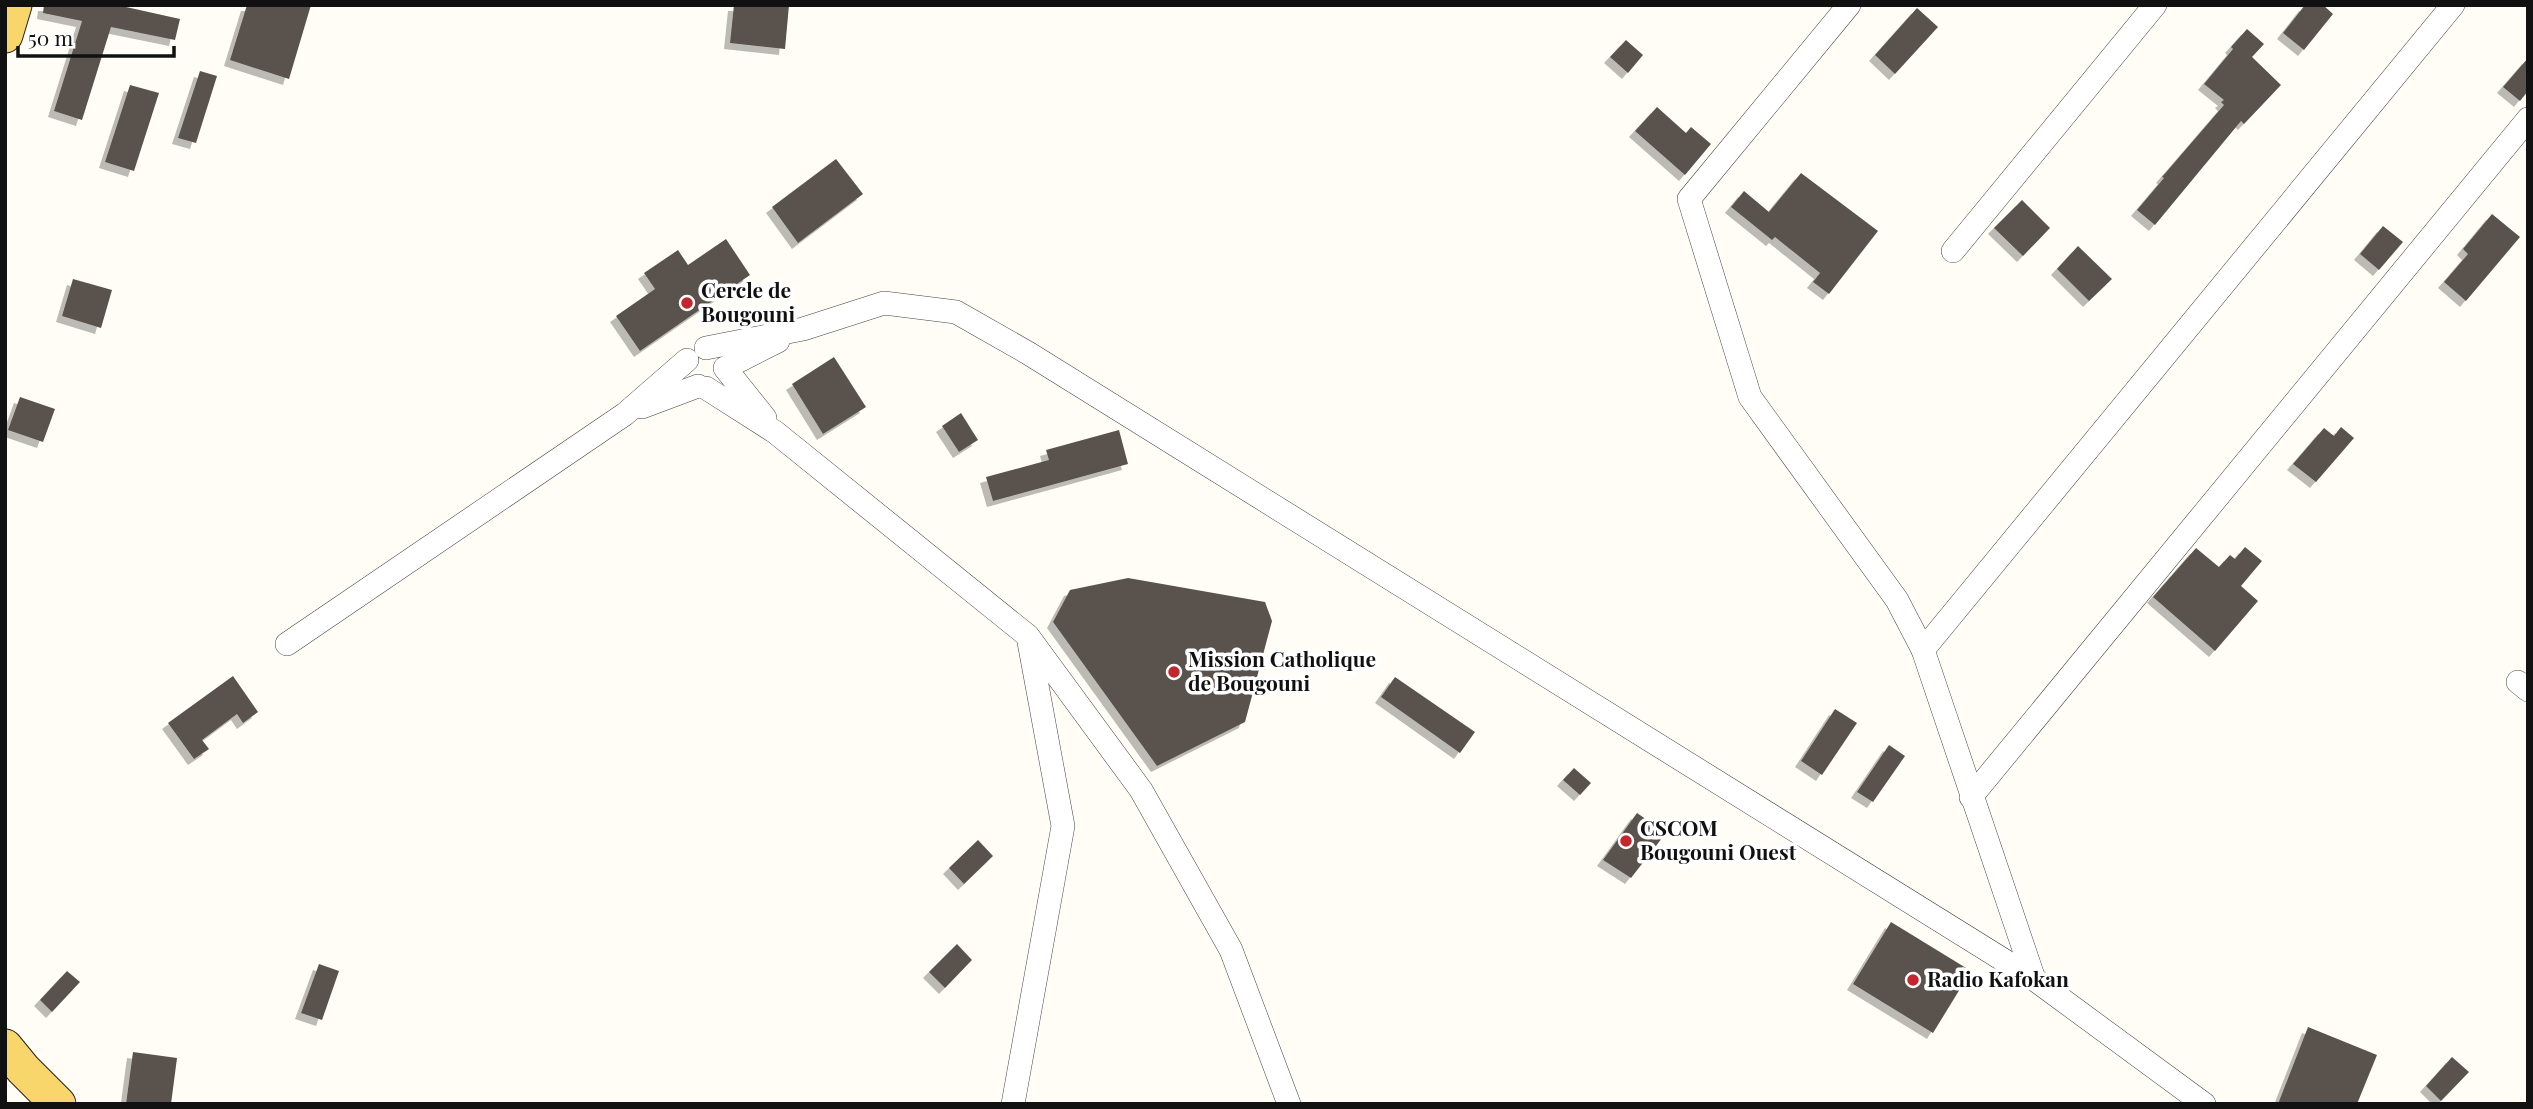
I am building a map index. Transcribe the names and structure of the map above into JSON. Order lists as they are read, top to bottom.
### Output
{
  "places": [
    "Cercle de Bougouni",
    "Mission Catholique de Bougouni",
    "CSCOM Bougouni Ouest",
    "Radio Kafokan"
  ],
  "scale_bar": "50 m"
}
